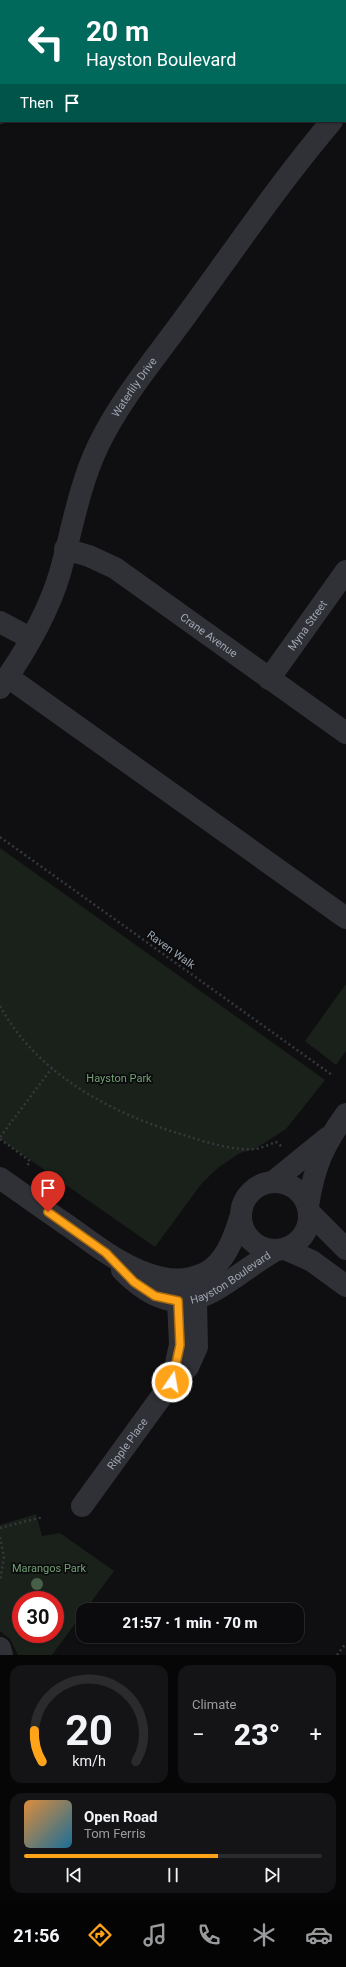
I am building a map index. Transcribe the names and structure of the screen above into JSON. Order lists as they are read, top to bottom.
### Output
{
  "streets": {
    "street": [
      "Waterlily Drive",
      "Myna Street",
      "Crane Avenue",
      "Hayston Boulevard",
      "Ripple Place"
    ],
    "path": ["Raven Walk"]
  },
  "crossings": [
    ["Waterlily Drive", "Crane Avenue"],
    ["Myna Street", "Crane Avenue"],
    ["Hayston Boulevard", "Ripple Place"]
  ],
  "parks": ["Hayston Park", "Marangos Park"],
  "page": {
    "turn": ["20 m", "Hayston Boulevard"],
    "then": "Then",
    "limit": "30",
    "trip": "21:57 · 1 min · 70 m",
    "tile": "Climate",
    "heat": ["−", "23°", "+"],
    "song": ["Open Road", "Tom Ferris"],
    "tabs": "21:56",
    "gauge": ["20", "km/h"]
  }
}
